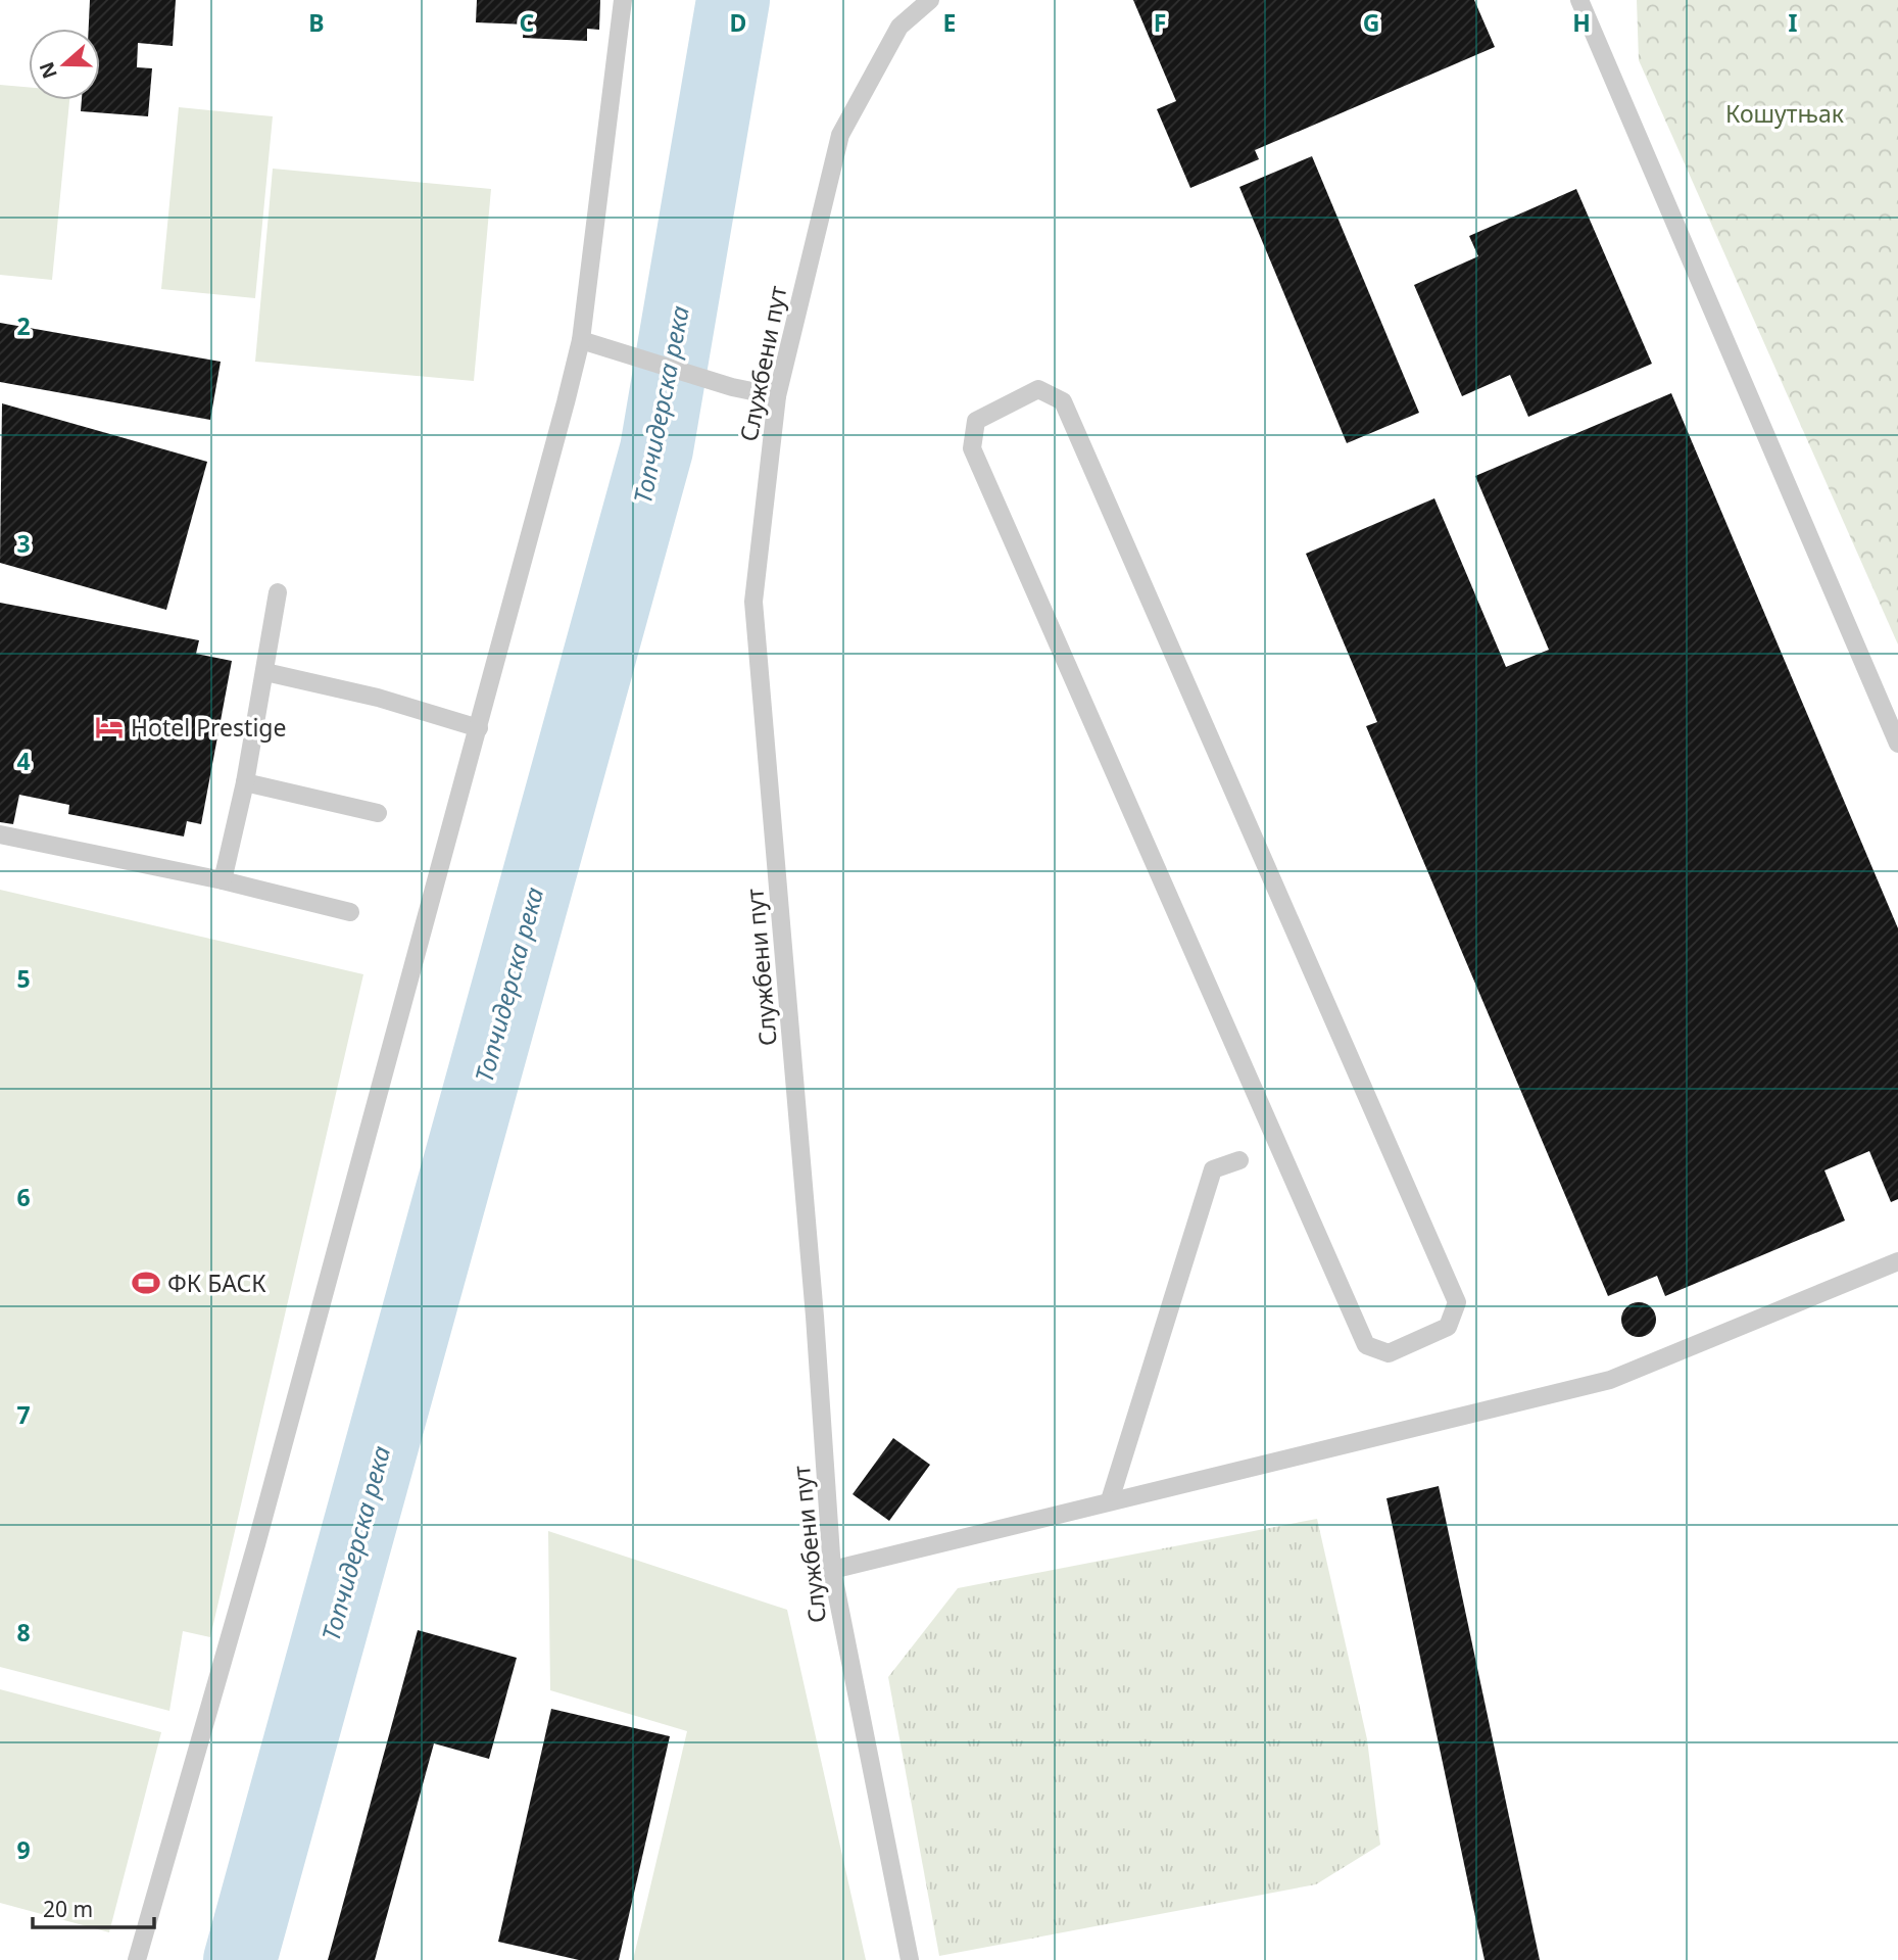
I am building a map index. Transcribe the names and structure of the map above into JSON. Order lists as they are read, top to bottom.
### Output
{
  "streets": {
    "lane": ["Службени пут"]
  },
  "water": ["Топчидерска река"],
  "parks": ["Кошутњак"],
  "places": {
    "hotel": ["Hotel Prestige"],
    "sports": ["ФК БАСК"]
  },
  "scale_bar": "20 m",
  "north": "left",
  "grid": {
    "columns": [
      "B",
      "C",
      "D",
      "E",
      "F",
      "G",
      "H",
      "I"
    ],
    "rows": [
      "2",
      "3",
      "4",
      "5",
      "6",
      "7",
      "8",
      "9"
    ]
  }
}
